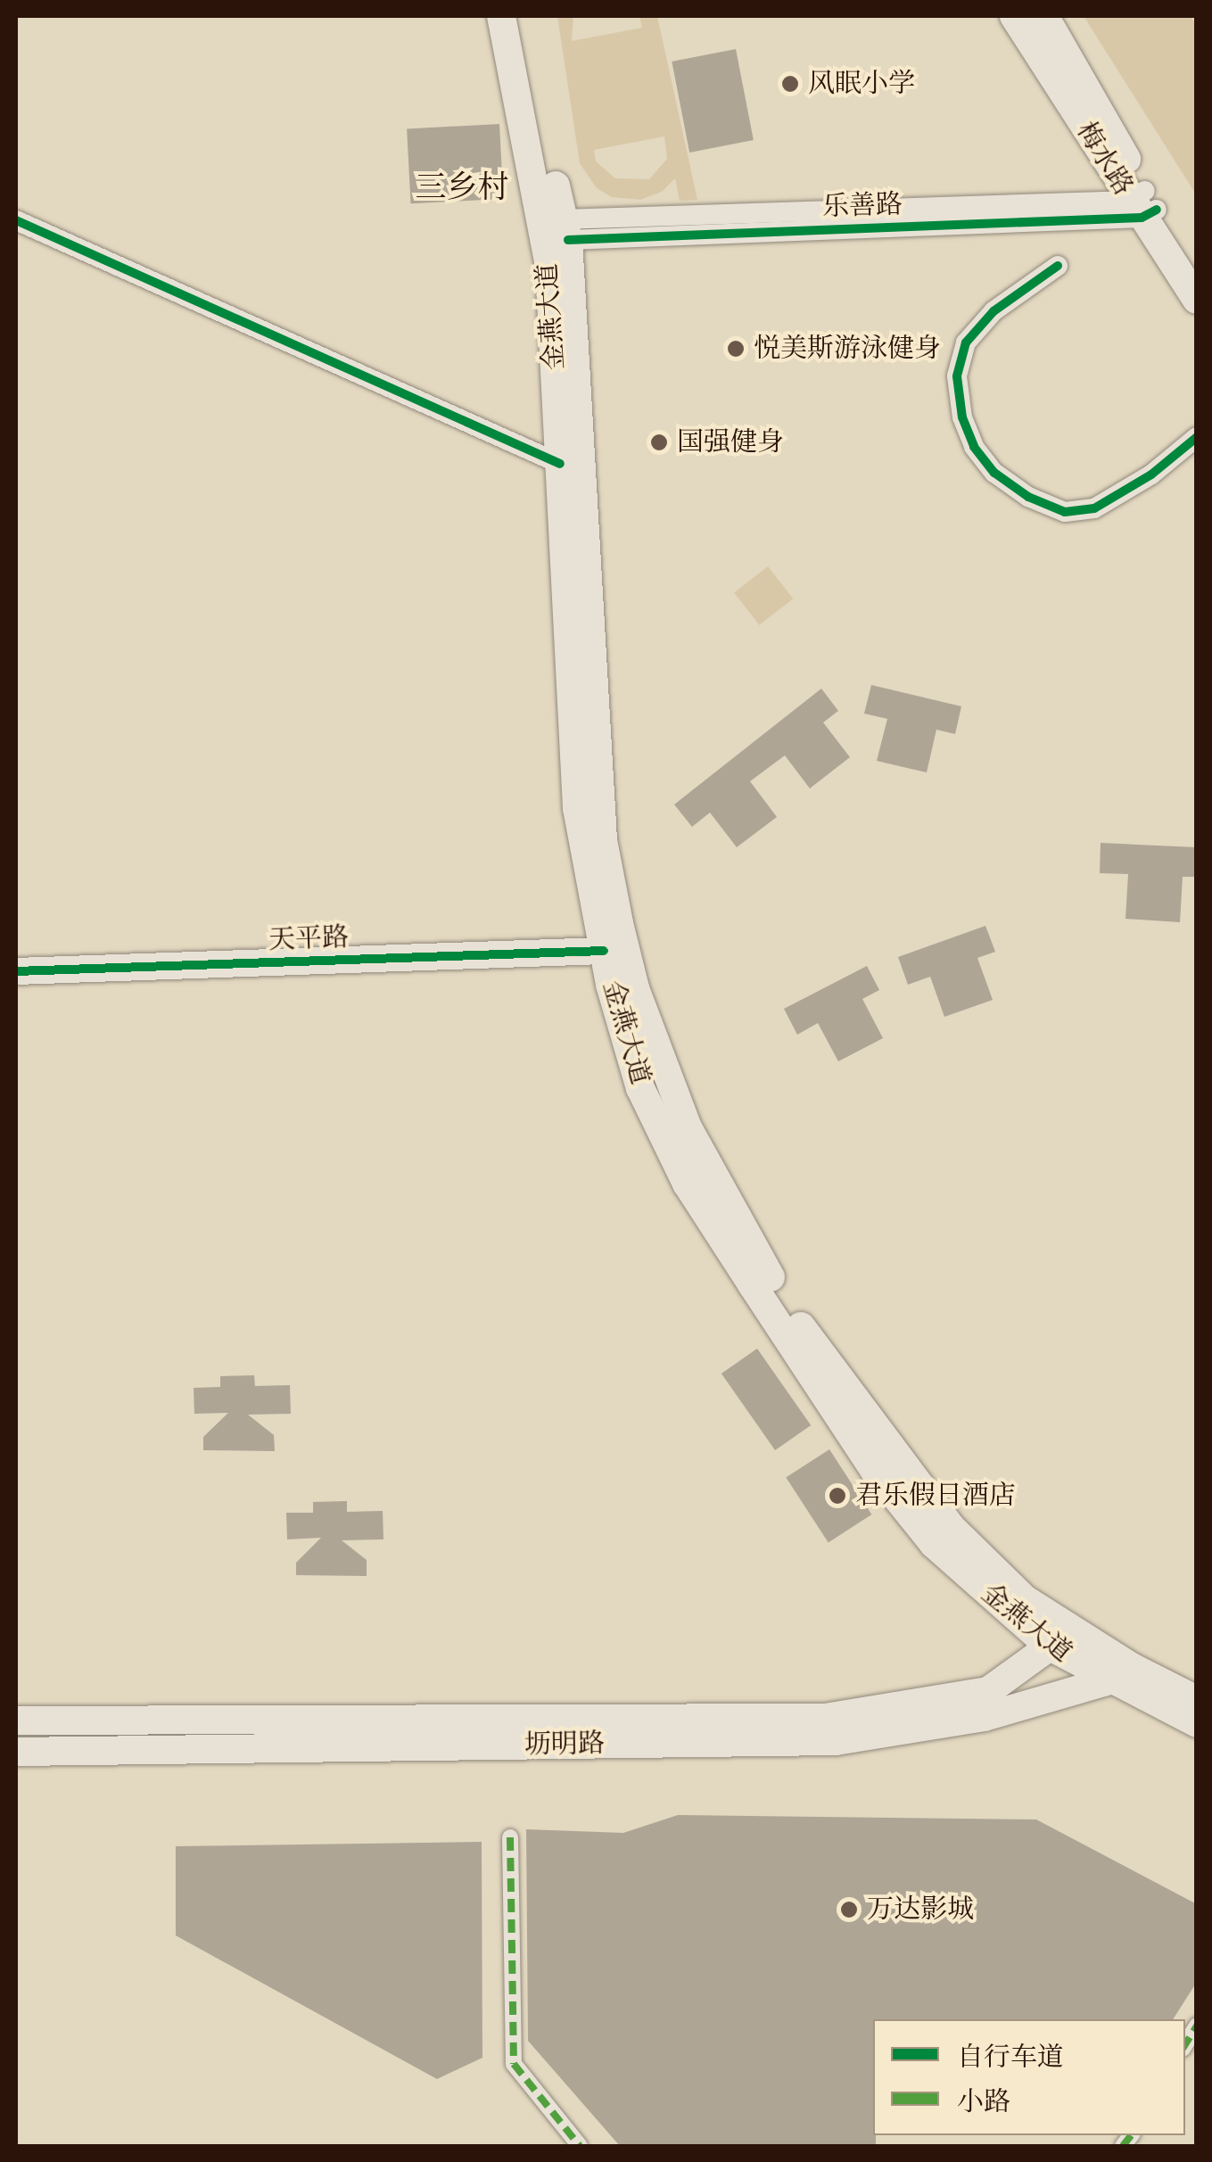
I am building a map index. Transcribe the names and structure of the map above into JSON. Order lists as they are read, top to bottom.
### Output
{
  "streets": {
    "main road": ["梅水路", "金燕大道", "坜明路"],
    "street": ["乐善路", "天平路"]
  },
  "crossings": [
    ["梅水路", "乐善路"],
    ["乐善路", "金燕大道"],
    ["金燕大道", "天平路"],
    ["金燕大道", "坜明路"]
  ],
  "districts": ["三乡村"],
  "places": [
    "风眠小学",
    "悦美斯游泳健身",
    "国强健身",
    "君乐假日酒店",
    "万达影城"
  ],
  "legend": ["自行车道", "小路"]
}
